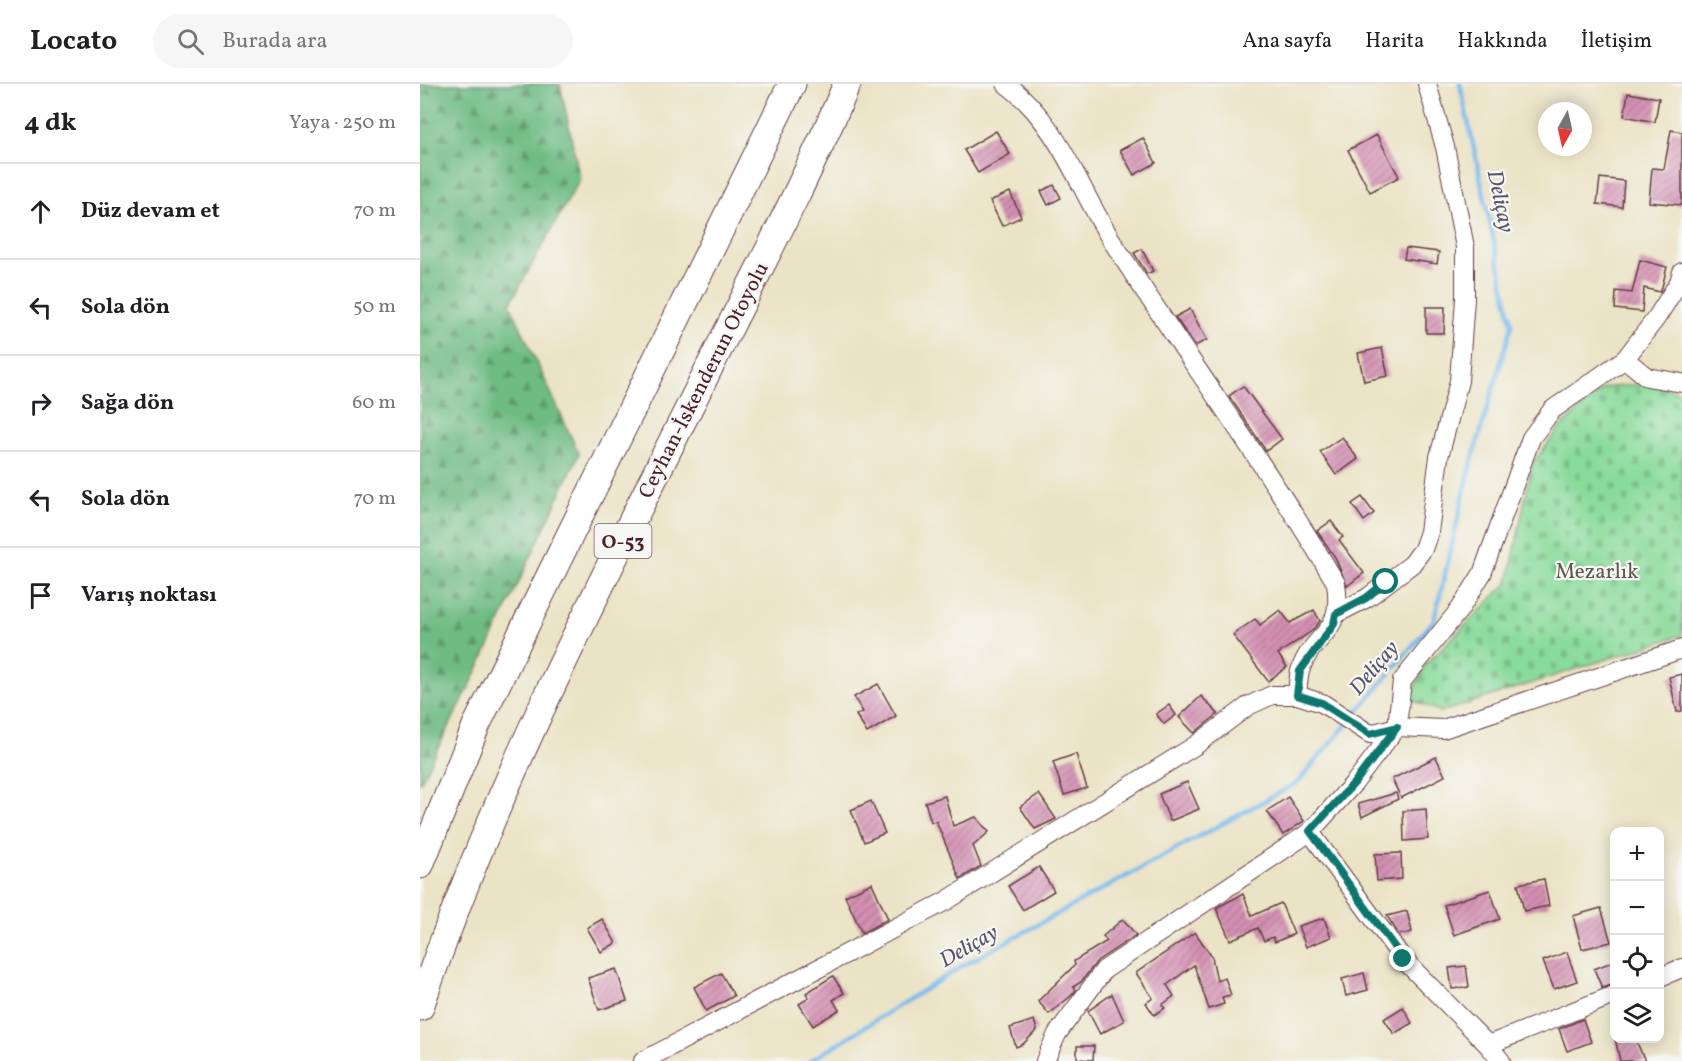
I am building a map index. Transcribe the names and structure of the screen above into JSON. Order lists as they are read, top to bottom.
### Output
{
  "streets": {
    "highway": ["Ceyhan-İskenderun Otoyolu", "O-53"]
  },
  "water": ["Deliçay"],
  "parks": ["Mezarlık"],
  "north": "bottom",
  "page": {
    "header": "Locato",
    "search": "Burada ara",
    "nav": [
      "Ana sayfa",
      "Harita",
      "Hakkında",
      "İletişim"
    ],
    "heading": ["4 dk", "Yaya · 250 m"],
    "list": [
      ["Düz devam et", "70 m"],
      ["Sola dön", "50 m"],
      ["Sağa dön", "60 m"],
      ["Sola dön", "70 m"],
      "Varış noktası"
    ],
    "map_buttons": ["+", "−"]
  }
}
